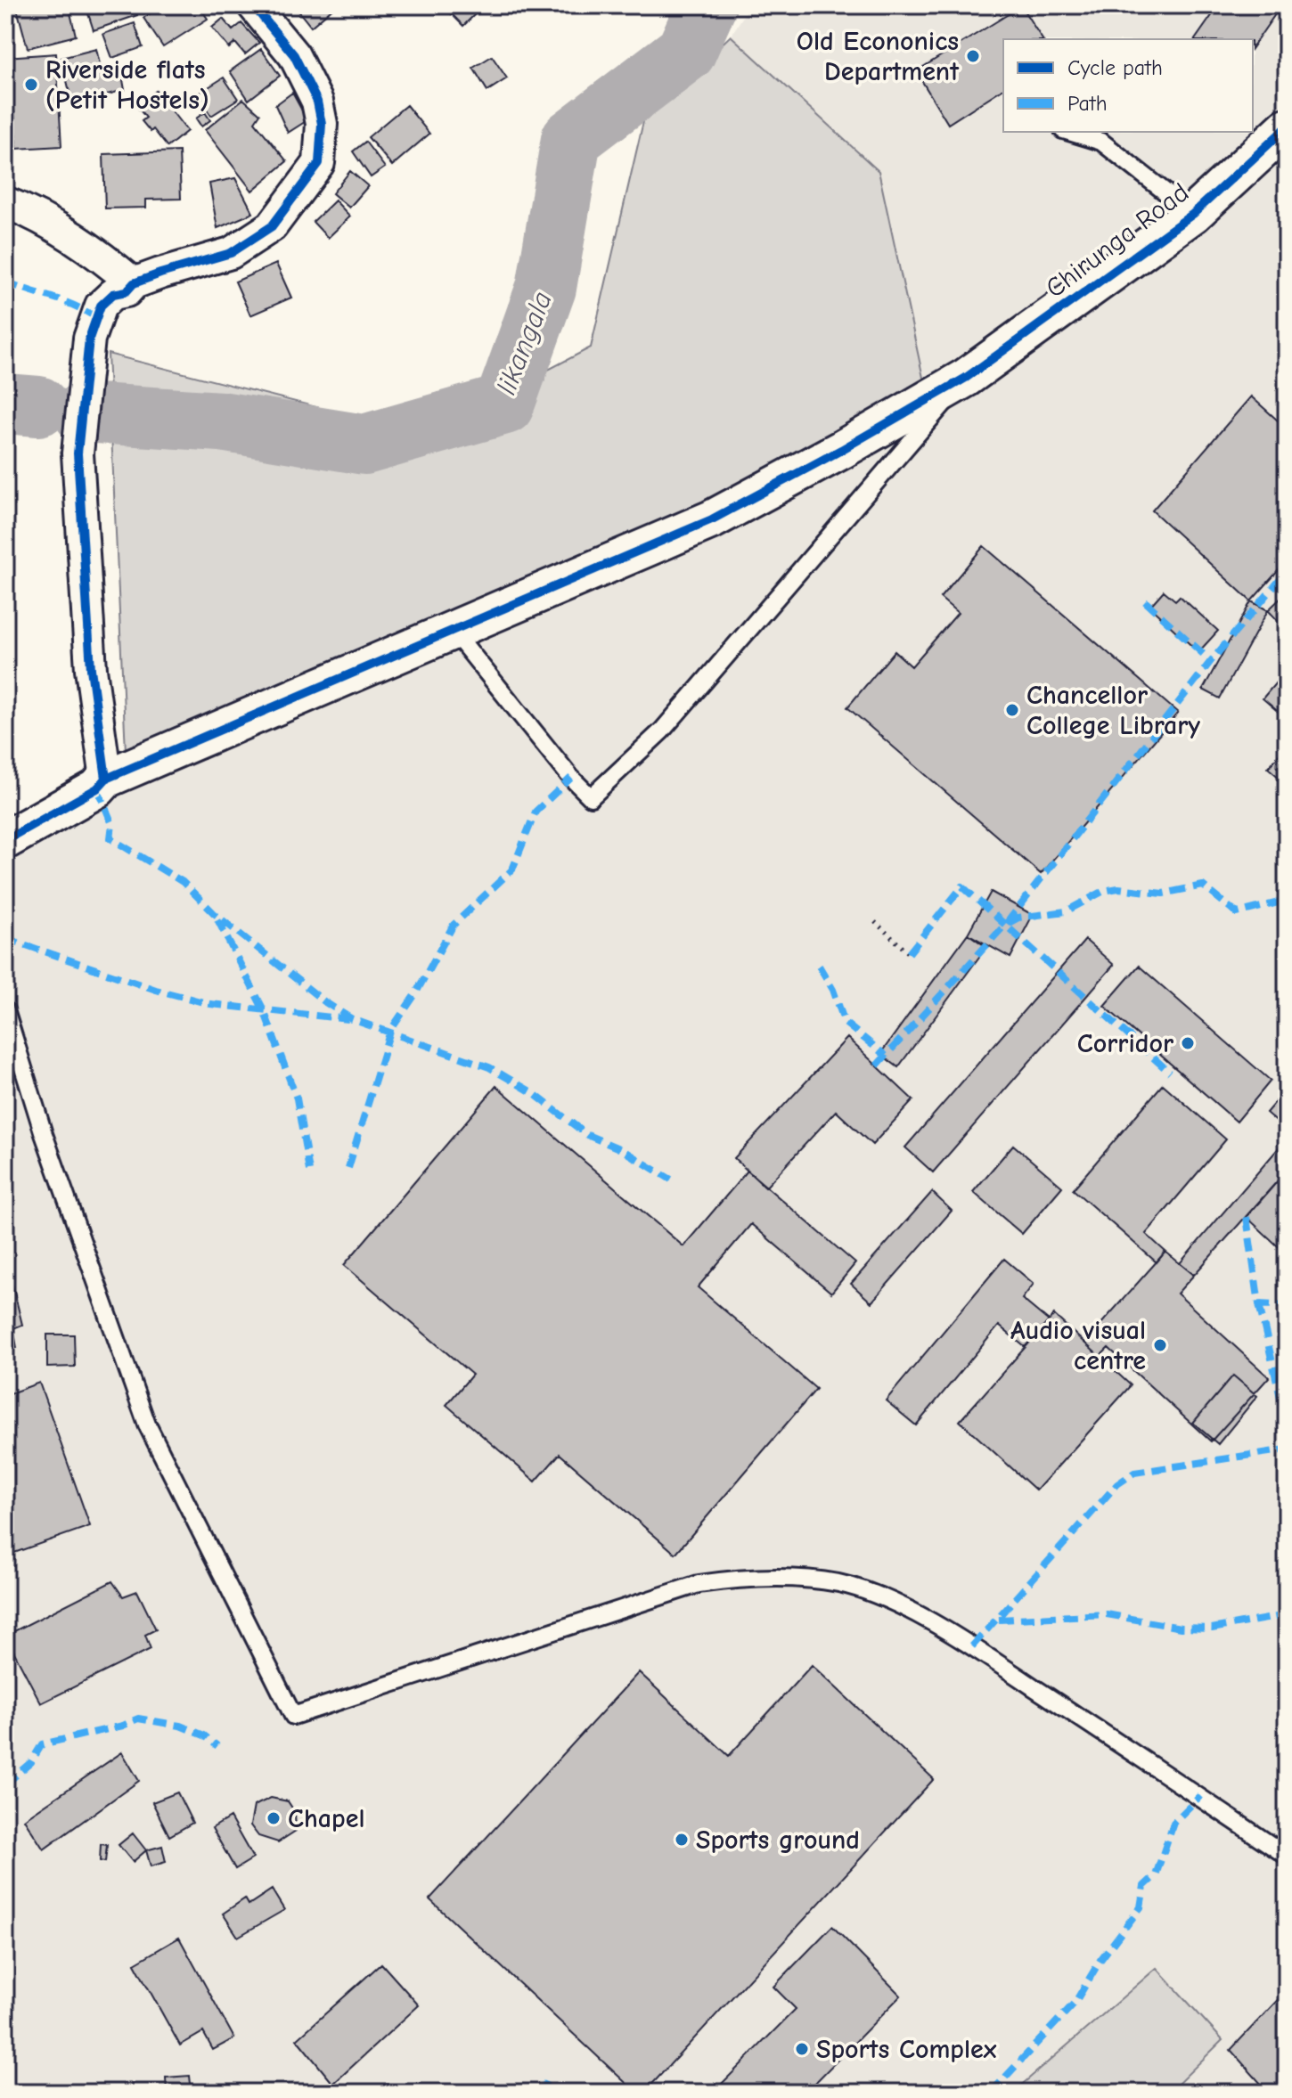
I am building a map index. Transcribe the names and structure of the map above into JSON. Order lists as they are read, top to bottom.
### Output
{
  "streets": {
    "street": ["Chirunga Road"]
  },
  "water": ["likangala"],
  "places": [
    "Old Econonics Department",
    "Riverside flats (Petit Hostels)",
    "Chancellor College Library",
    "Corridor",
    "Audio visual centre",
    "Chapel",
    "Sports ground",
    "Sports Complex"
  ],
  "legend": ["Cycle path", "Path"]
}
